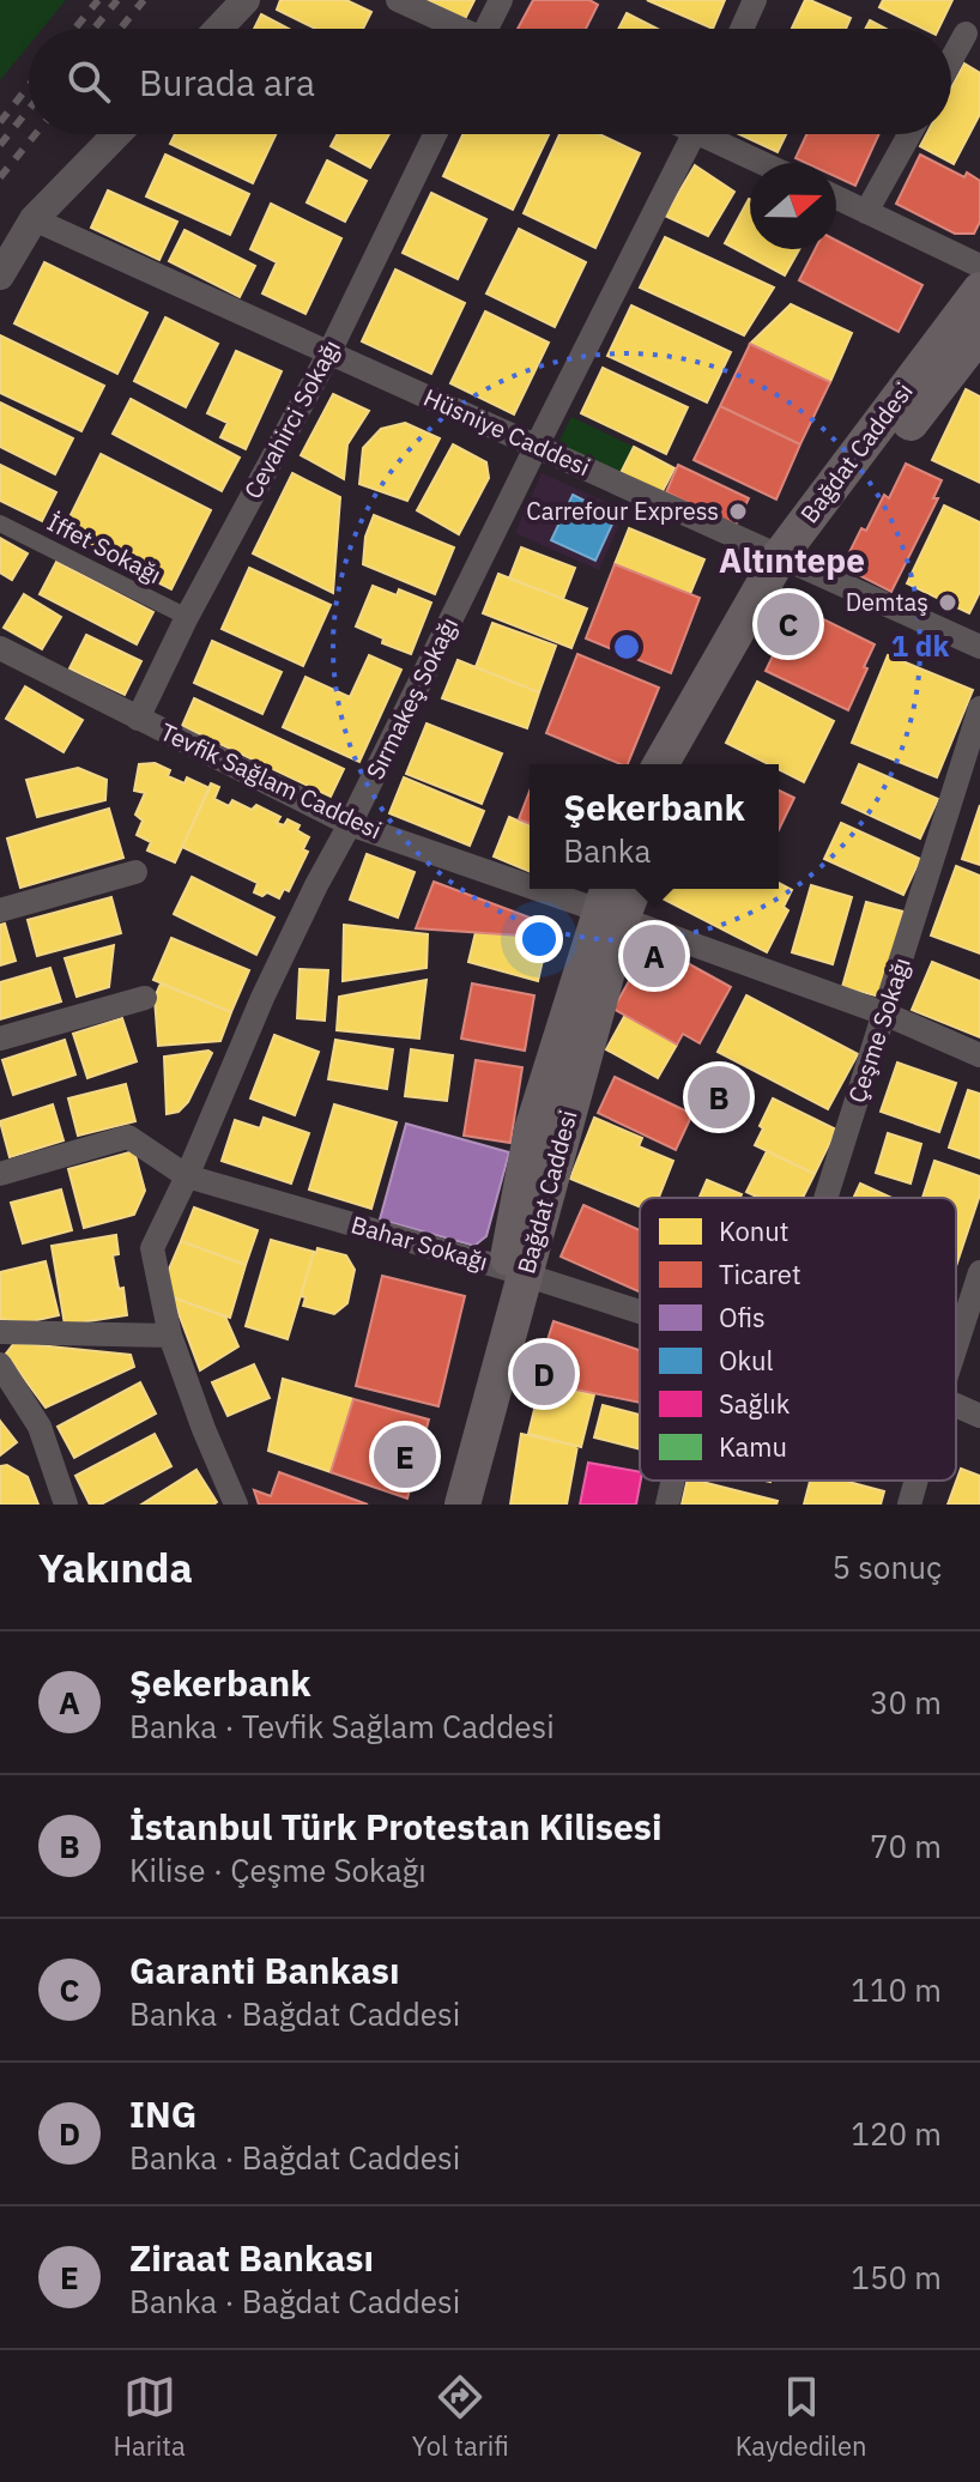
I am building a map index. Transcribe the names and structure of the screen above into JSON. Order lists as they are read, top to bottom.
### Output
{
  "streets": {
    "main road": ["Bağdat Caddesi"],
    "street": [
      "Cevahirci Sokağı",
      "Hüsniye Caddesi",
      "İffet Sokağı",
      "Sırmakeş Sokağı",
      "Tevfik Sağlam Caddesi",
      "Çeşme Sokağı",
      "Bahar Sokağı"
    ]
  },
  "crossings": [
    ["Cevahirci Sokağı", "Hüsniye Caddesi"],
    ["Cevahirci Sokağı", "İffet Sokağı"],
    ["Cevahirci Sokağı", "Tevfik Sağlam Caddesi"],
    ["Hüsniye Caddesi", "Bağdat Caddesi"],
    ["Hüsniye Caddesi", "Sırmakeş Sokağı"],
    ["Bağdat Caddesi", "Tevfik Sağlam Caddesi"],
    ["Bağdat Caddesi", "Bahar Sokağı"],
    ["Sırmakeş Sokağı", "Tevfik Sağlam Caddesi"],
    ["Sırmakeş Sokağı", "Bahar Sokağı"],
    ["Tevfik Sağlam Caddesi", "Çeşme Sokağı"]
  ],
  "districts": ["Altıntepe"],
  "places": ["Carrefour Express", "Demtaş"],
  "legend": [
    "Konut",
    "Ticaret",
    "Ofis",
    "Okul",
    "Sağlık",
    "Kamu"
  ],
  "north": "right",
  "page": {
    "search": "Burada ara",
    "pins": [
      "C",
      "A",
      "B",
      "D",
      "E"
    ],
    "popup": ["Şekerbank", "Banka"],
    "heading": ["Yakında", "5 sonuç"],
    "list": [
      {
        "mark": "A",
        "name": "Şekerbank",
        "note": "Banka · Tevfik Sağlam Caddesi",
        "value": "30 m"
      },
      {
        "mark": "B",
        "name": "İstanbul Türk Protestan Kilisesi",
        "note": "Kilise · Çeşme Sokağı",
        "value": "70 m"
      },
      {
        "mark": "C",
        "name": "Garanti Bankası",
        "note": "Banka · Bağdat Caddesi",
        "value": "110 m"
      },
      {
        "mark": "D",
        "name": "ING",
        "note": "Banka · Bağdat Caddesi",
        "value": "120 m"
      },
      {
        "mark": "E",
        "name": "Ziraat Bankası",
        "note": "Banka · Bağdat Caddesi",
        "value": "150 m"
      }
    ],
    "nav": ["Harita", "Yol tarifi", "Kaydedilen"]
  },
  "rings": ["1 dk"]
}
